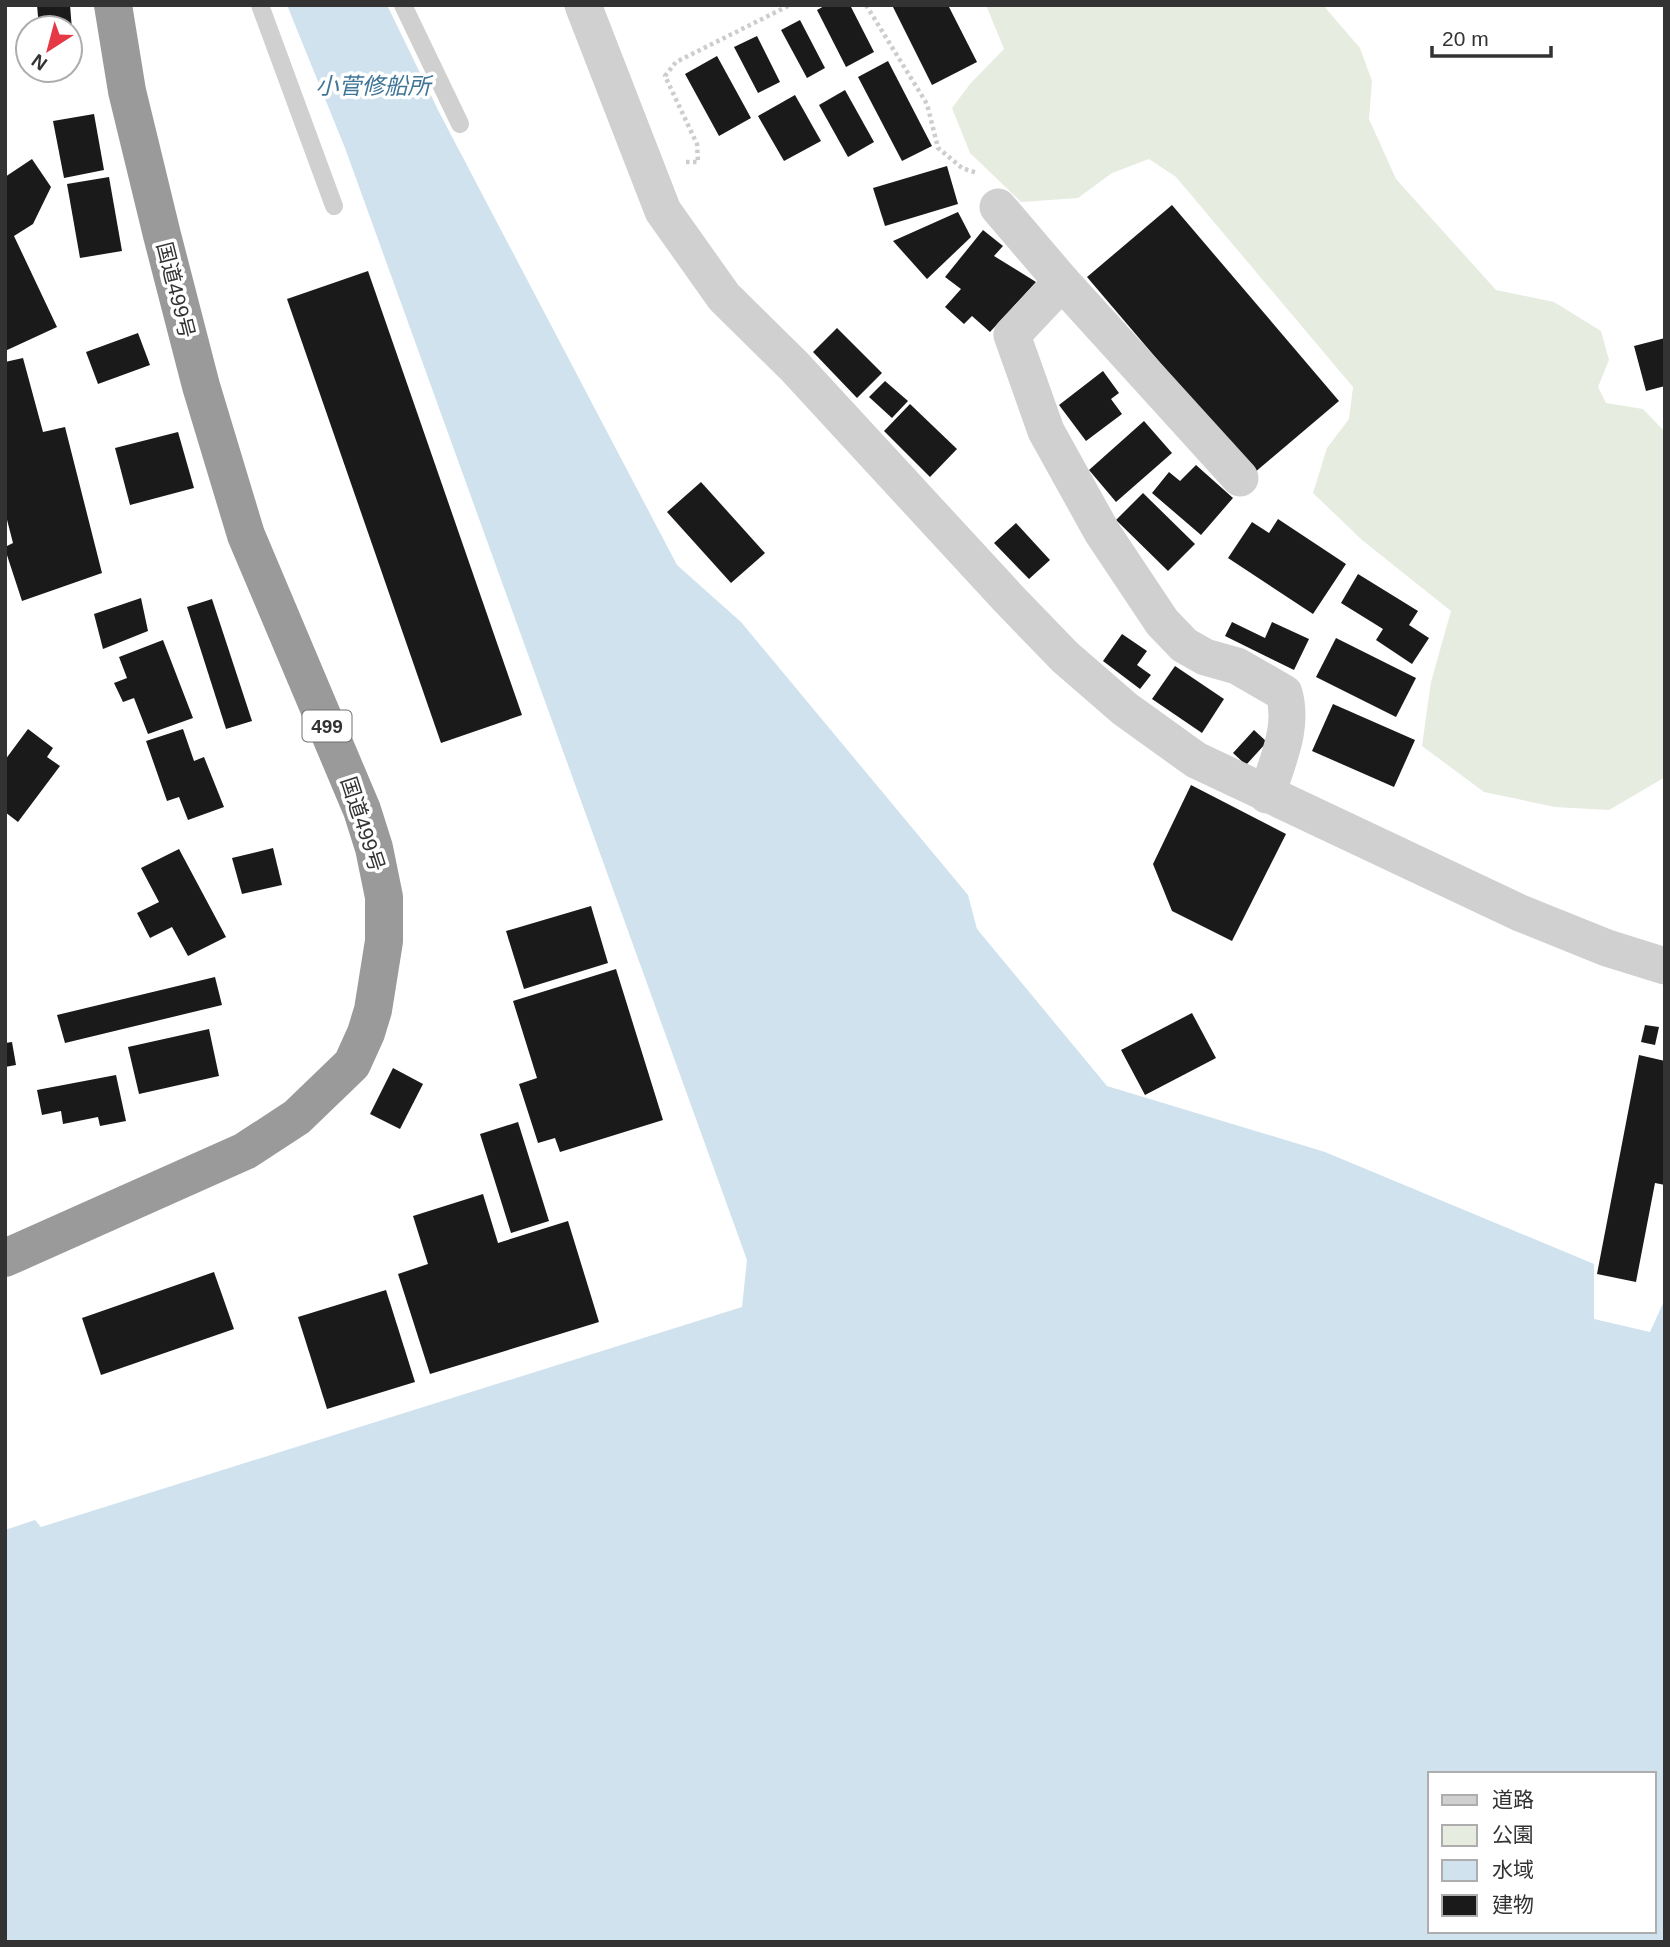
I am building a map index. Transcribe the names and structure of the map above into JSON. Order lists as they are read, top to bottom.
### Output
{
  "streets": {
    "highway": ["国道499号", "499"]
  },
  "water": ["小菅修船所"],
  "legend": [
    "道路",
    "公園",
    "水域",
    "建物"
  ],
  "scale_bar": "20 m",
  "north": "bottom left"
}
